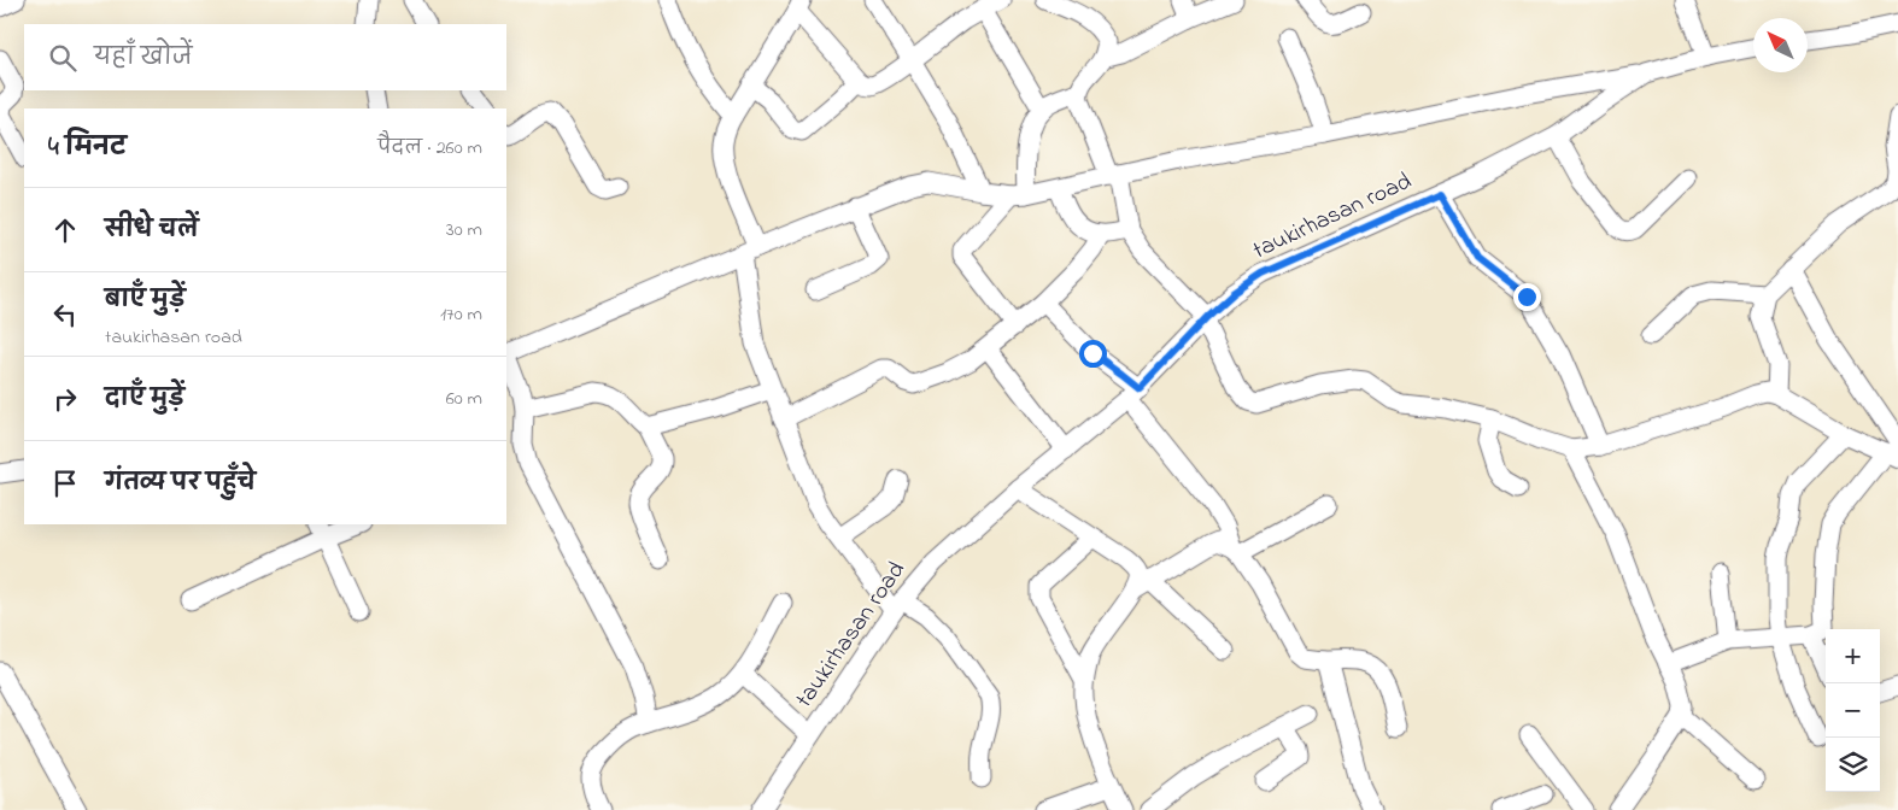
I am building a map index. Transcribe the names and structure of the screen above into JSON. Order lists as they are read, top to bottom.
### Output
{
  "streets": {
    "street": ["taukirhasan road"]
  },
  "north": "top left",
  "page": {
    "search": "यहाँ खोजें",
    "heading": ["4 मिनट", "पैदल · 260 m"],
    "list": [
      ["सीधे चलें", "30 m"],
      ["बाएँ मुड़ें", "taukirhasan road", "170 m"],
      ["दाएँ मुड़ें", "60 m"],
      "गंतव्य पर पहुँचे"
    ],
    "map_buttons": ["+", "−"]
  }
}
